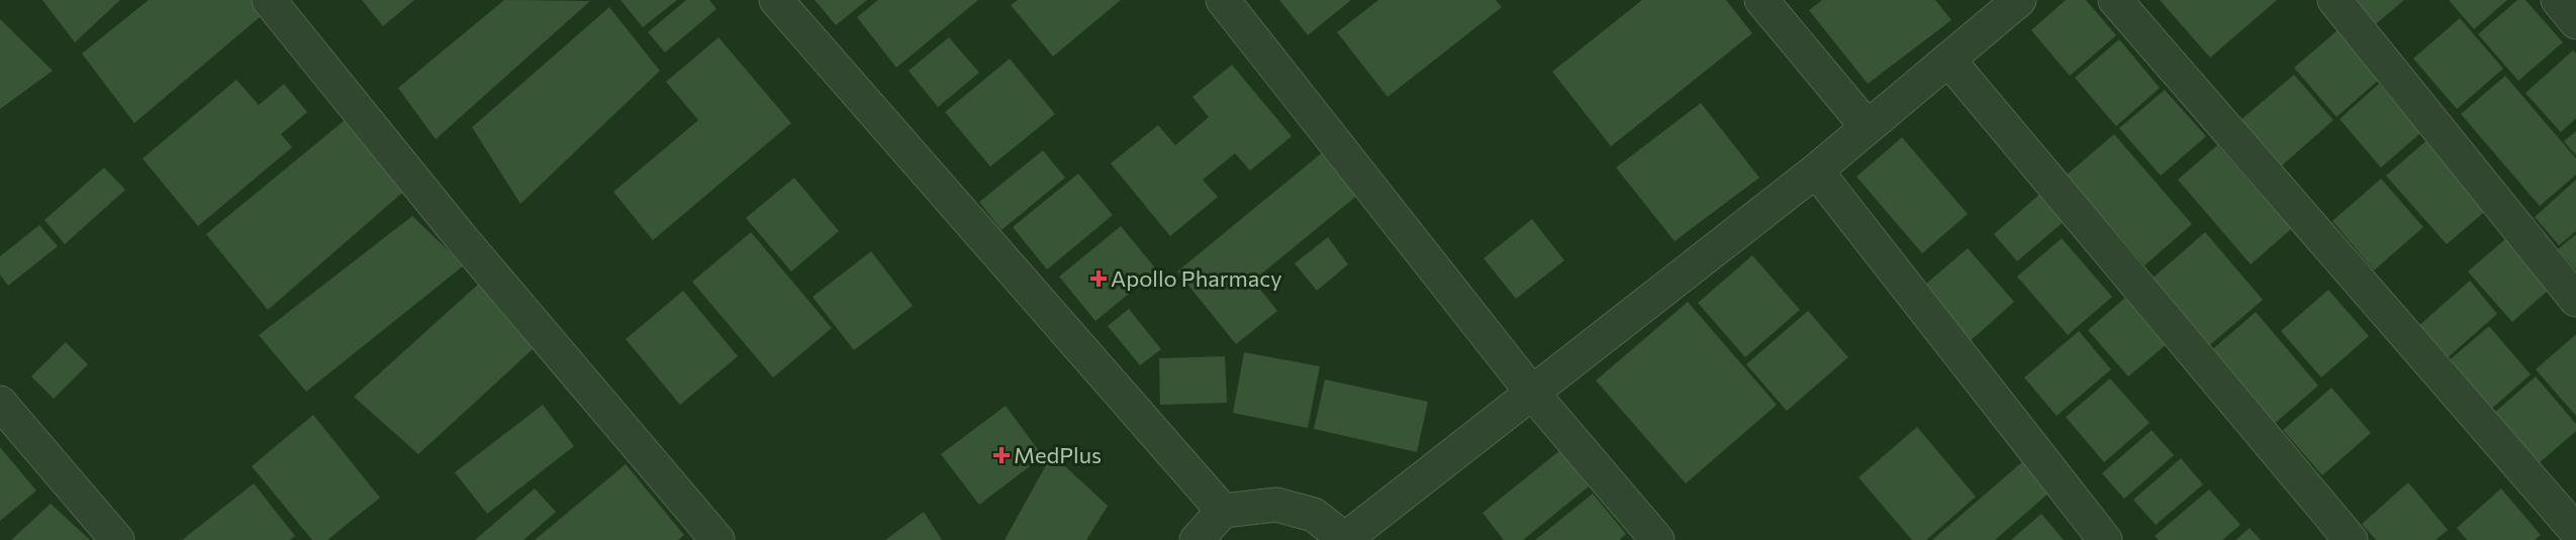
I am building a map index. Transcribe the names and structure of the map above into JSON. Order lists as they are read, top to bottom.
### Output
{
  "places": {
    "health": ["Apollo Pharmacy", "MedPlus"]
  }
}
